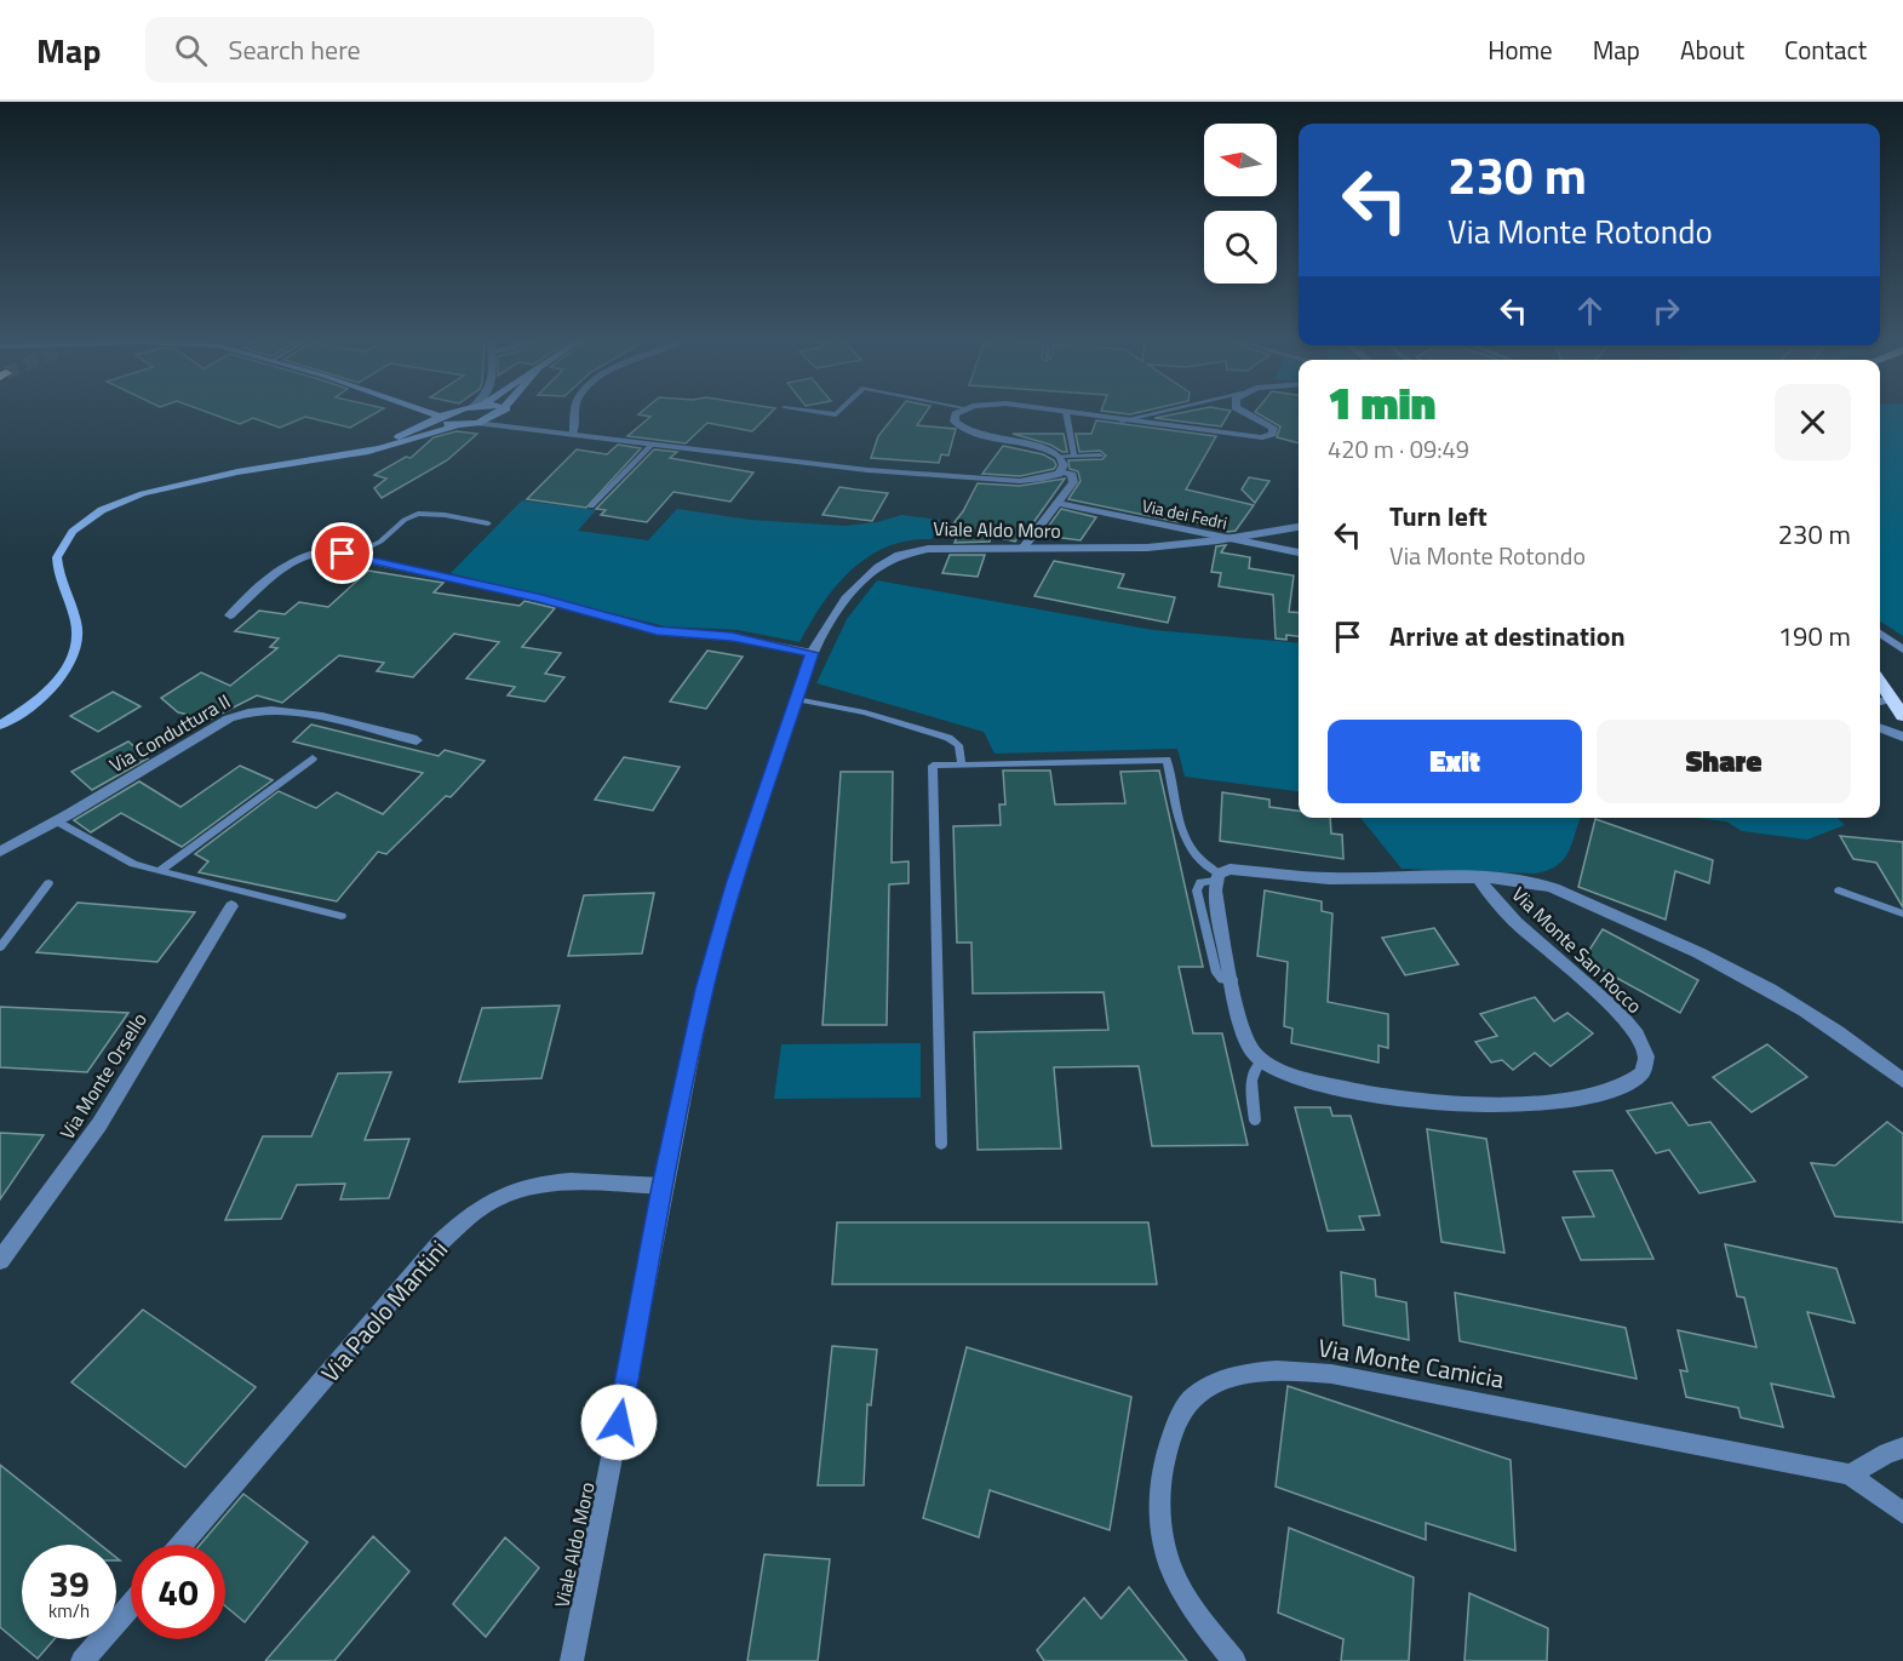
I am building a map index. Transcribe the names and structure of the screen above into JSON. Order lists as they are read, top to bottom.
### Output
{
  "streets": {
    "street": [
      "Via dei Fedri",
      "Viale Aldo Moro",
      "Via Conduttura II",
      "Via Monte San Rocco",
      "Via Monte Orsello",
      "Via Paolo Mantini",
      "Via Monte Camicia"
    ]
  },
  "crossings": [
    ["Via dei Fedri", "Viale Aldo Moro"],
    ["Viale Aldo Moro", "Via Paolo Mantini"]
  ],
  "north": "left",
  "page": {
    "header": "Map",
    "search": "Search here",
    "nav": [
      "Home",
      "Map",
      "About",
      "Contact"
    ],
    "turn": ["230 m", "Via Monte Rotondo"],
    "heading": ["1 min", "420 m · 09:49"],
    "list": [
      {
        "name": "Turn left",
        "note": "Via Monte Rotondo",
        "value": "230 m"
      },
      {
        "name": "Arrive at destination",
        "value": "190 m"
      }
    ],
    "buttons": ["Exit", "Share"],
    "speed": "39 km/h",
    "limit": "40"
  }
}
